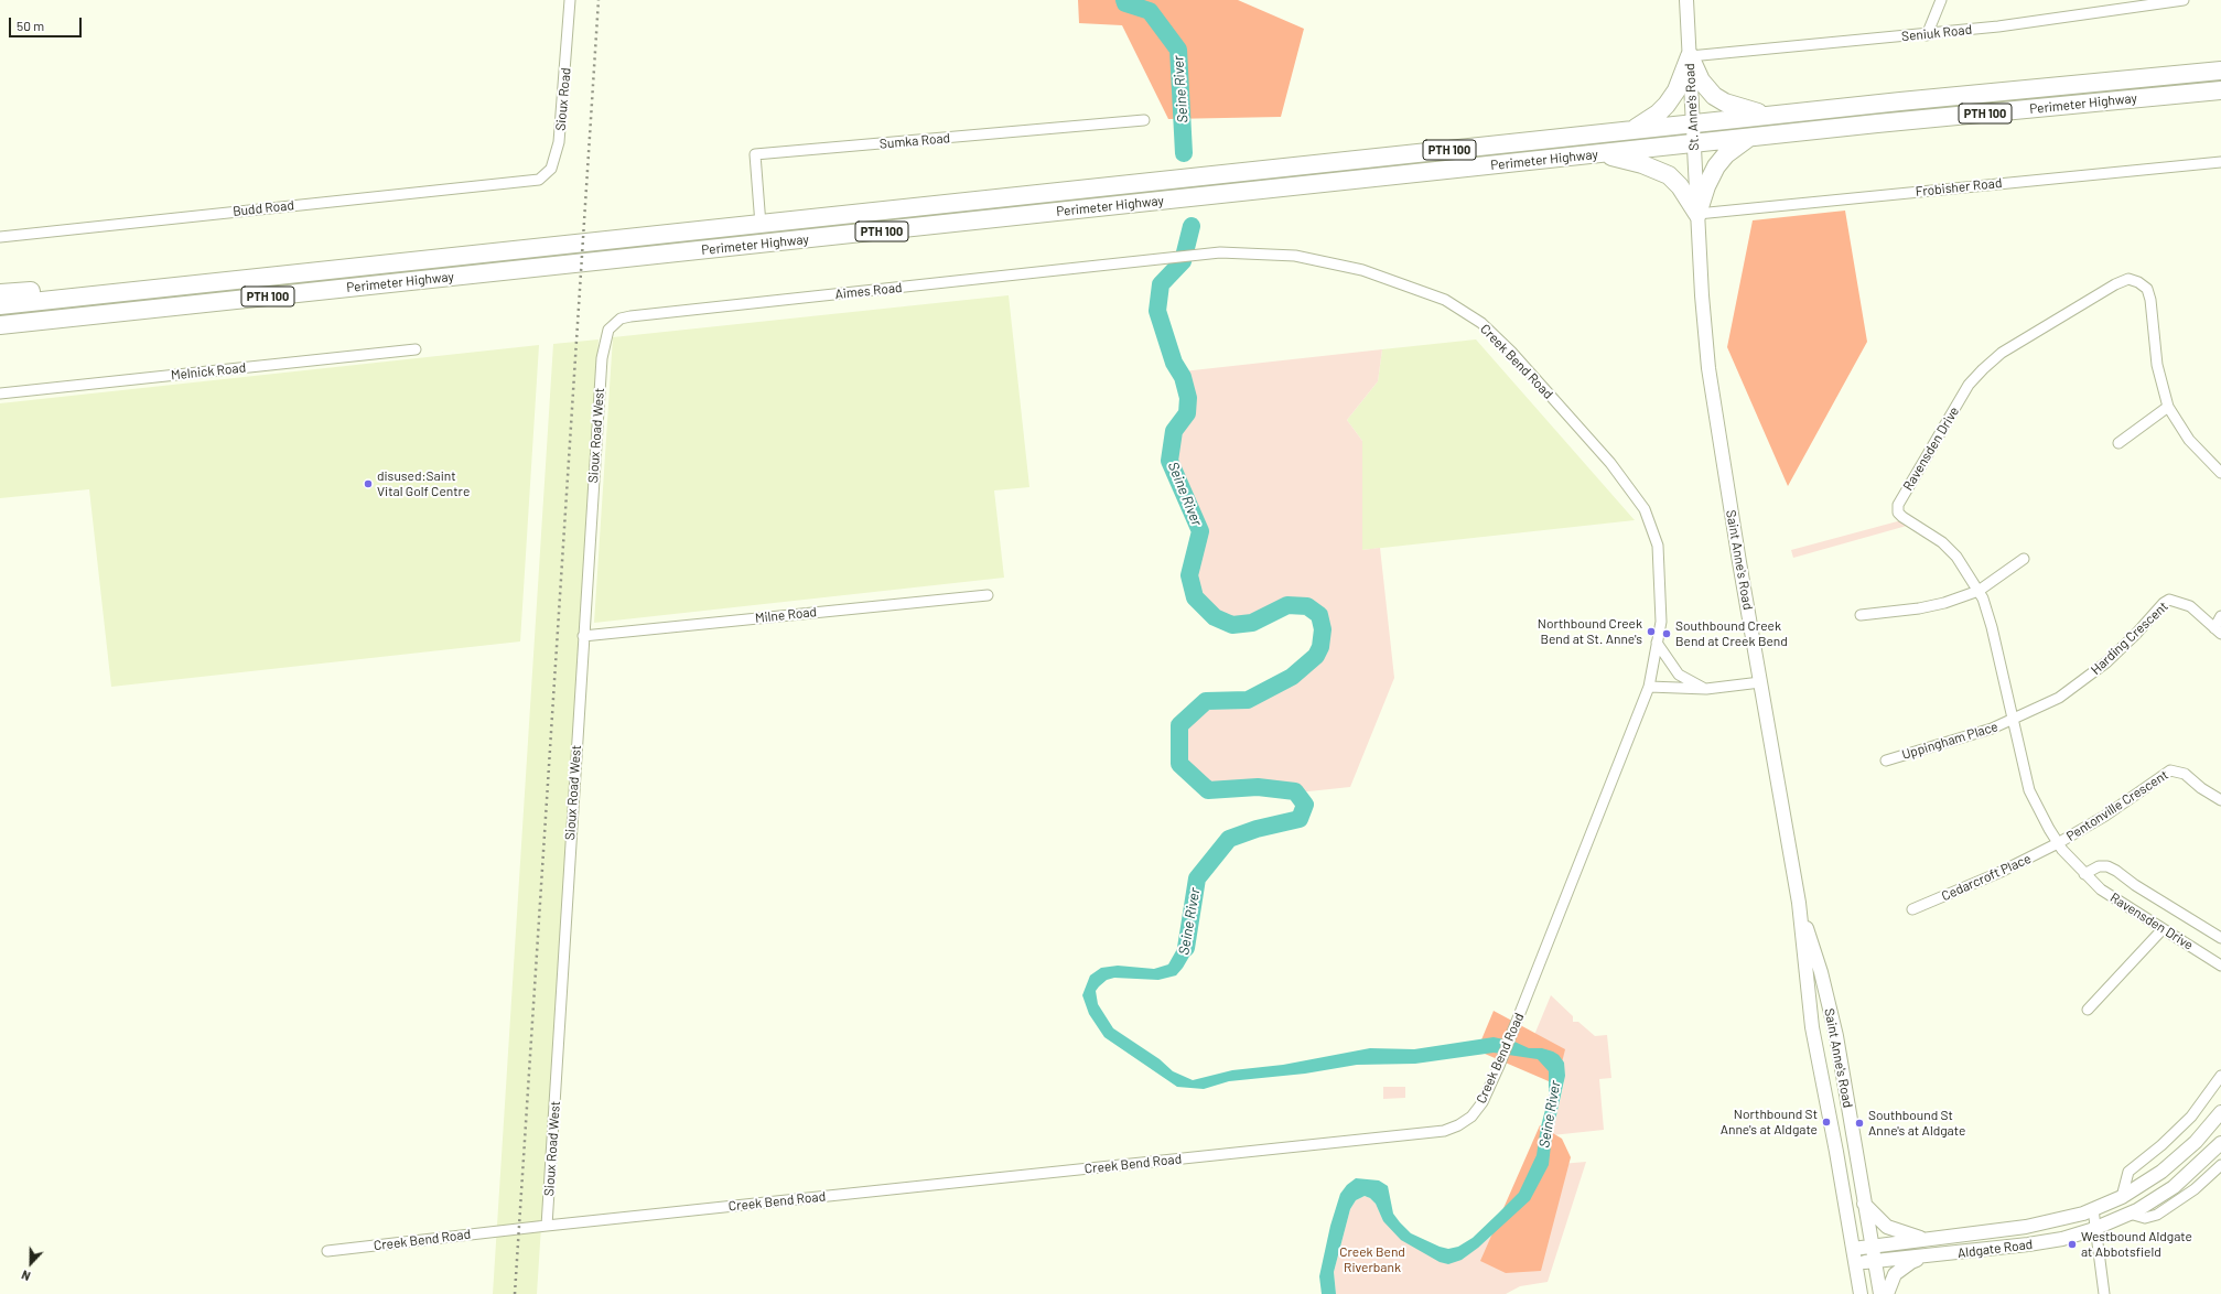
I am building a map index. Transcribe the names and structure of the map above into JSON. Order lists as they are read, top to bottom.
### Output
{
  "streets": {
    "highway": ["Perimeter Highway", "PTH 100"],
    "main road": ["St. Anne's Road", "Saint Anne's Road", "Aldgate Road"],
    "street": [
      "Seniuk Road",
      "Sioux Road",
      "Sumka Road",
      "Frobisher Road",
      "Budd Road",
      "Aimes Road",
      "Creek Bend Road",
      "Melnick Road",
      "Sioux Road West",
      "Ravensden Drive",
      "Milne Road",
      "Harding Crescent",
      "Uppingham Place",
      "Pentonville Crescent",
      "Cedarcroft Place"
    ]
  },
  "crossings": [
    ["Seniuk Road", "St. Anne's Road"],
    ["Sioux Road", "Budd Road"],
    ["Perimeter Highway", "St. Anne's Road"],
    ["Perimeter Highway", "Sumka Road"],
    ["St. Anne's Road", "Frobisher Road"],
    ["St. Anne's Road", "Saint Anne's Road"],
    ["Frobisher Road", "Saint Anne's Road"],
    ["Aimes Road", "Creek Bend Road"],
    ["Aimes Road", "Sioux Road West"],
    ["Creek Bend Road", "Sioux Road West"],
    ["Sioux Road West", "Milne Road"],
    ["Ravensden Drive", "Harding Crescent"],
    ["Ravensden Drive", "Uppingham Place"],
    ["Ravensden Drive", "Pentonville Crescent"],
    ["Ravensden Drive", "Cedarcroft Place"],
    ["Saint Anne's Road", "Aldgate Road"],
    ["Harding Crescent", "Uppingham Place"],
    ["Pentonville Crescent", "Cedarcroft Place"]
  ],
  "water": ["Seine River"],
  "parks": ["Creek Bend Riverbank"],
  "places": [
    "disused:Saint Vital Golf Centre",
    "Northbound Creek Bend at St. Anne's",
    "Southbound Creek Bend at Creek Bend",
    "Northbound St Anne's at Aldgate",
    "Southbound St Anne's at Aldgate",
    "Westbound Aldgate at Abbotsfield"
  ],
  "scale_bar": "50 m",
  "north": "bottom"
}
